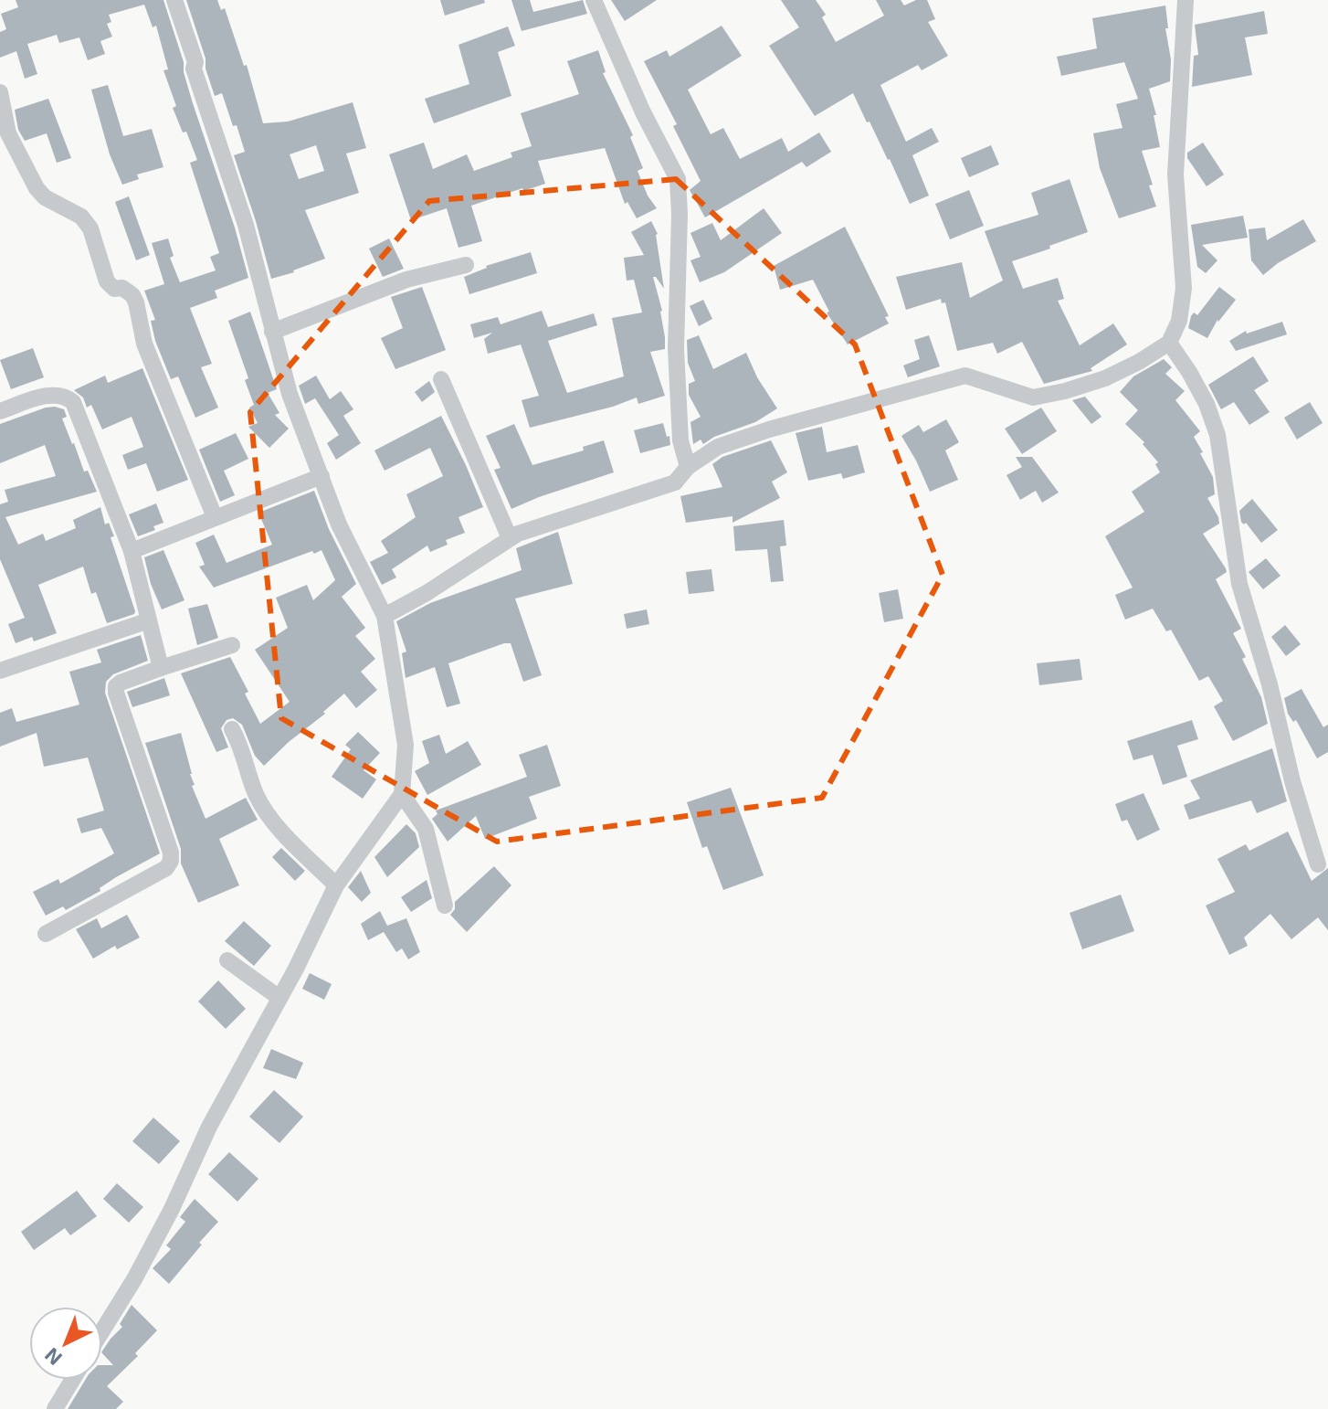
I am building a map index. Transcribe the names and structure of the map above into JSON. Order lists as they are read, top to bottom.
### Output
{
  "north": "bottom left"
}
